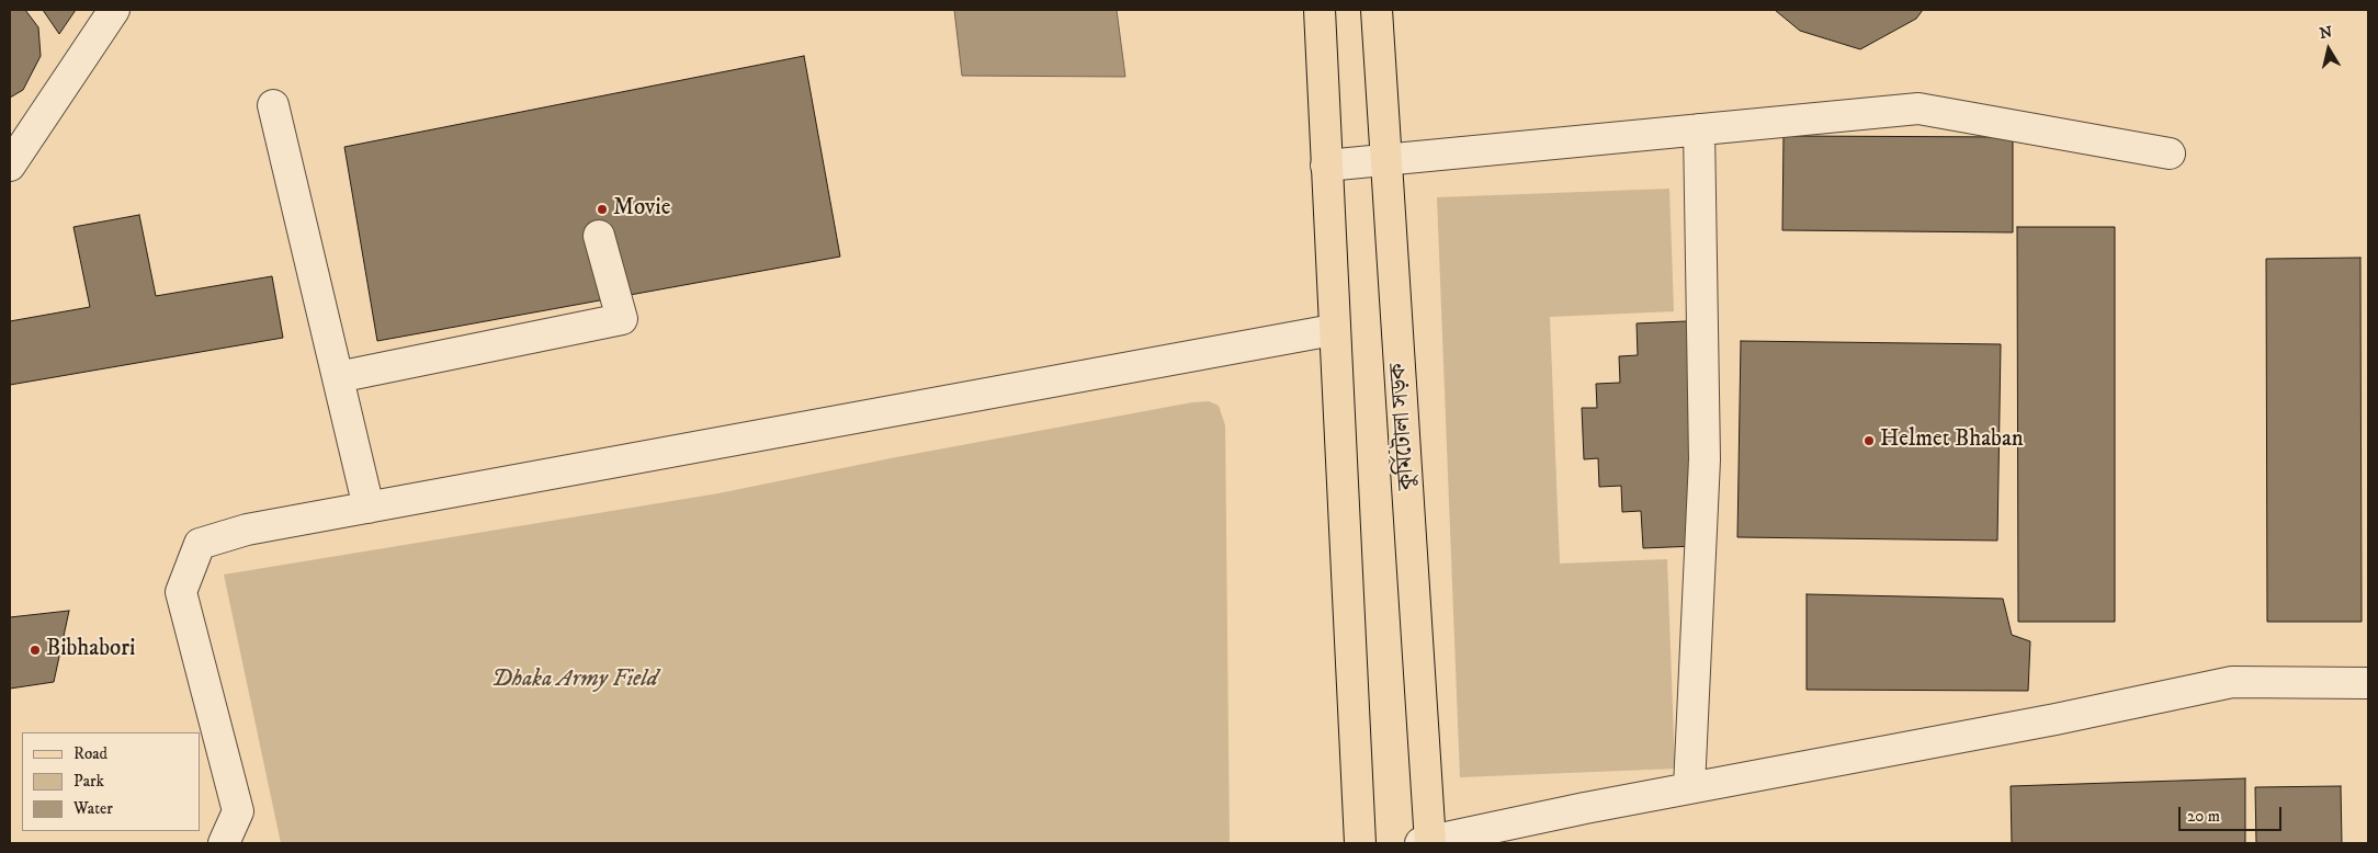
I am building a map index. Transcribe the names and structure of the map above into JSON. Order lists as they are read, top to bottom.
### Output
{
  "streets": {
    "main road": ["কুর্মিটোলা সড়ক"]
  },
  "parks": ["Dhaka Army Field"],
  "places": ["Movie", "Helmet Bhaban", "Bibhabori"],
  "legend": ["Road", "Park", "Water"],
  "scale_bar": "20 m",
  "north": "top"
}
